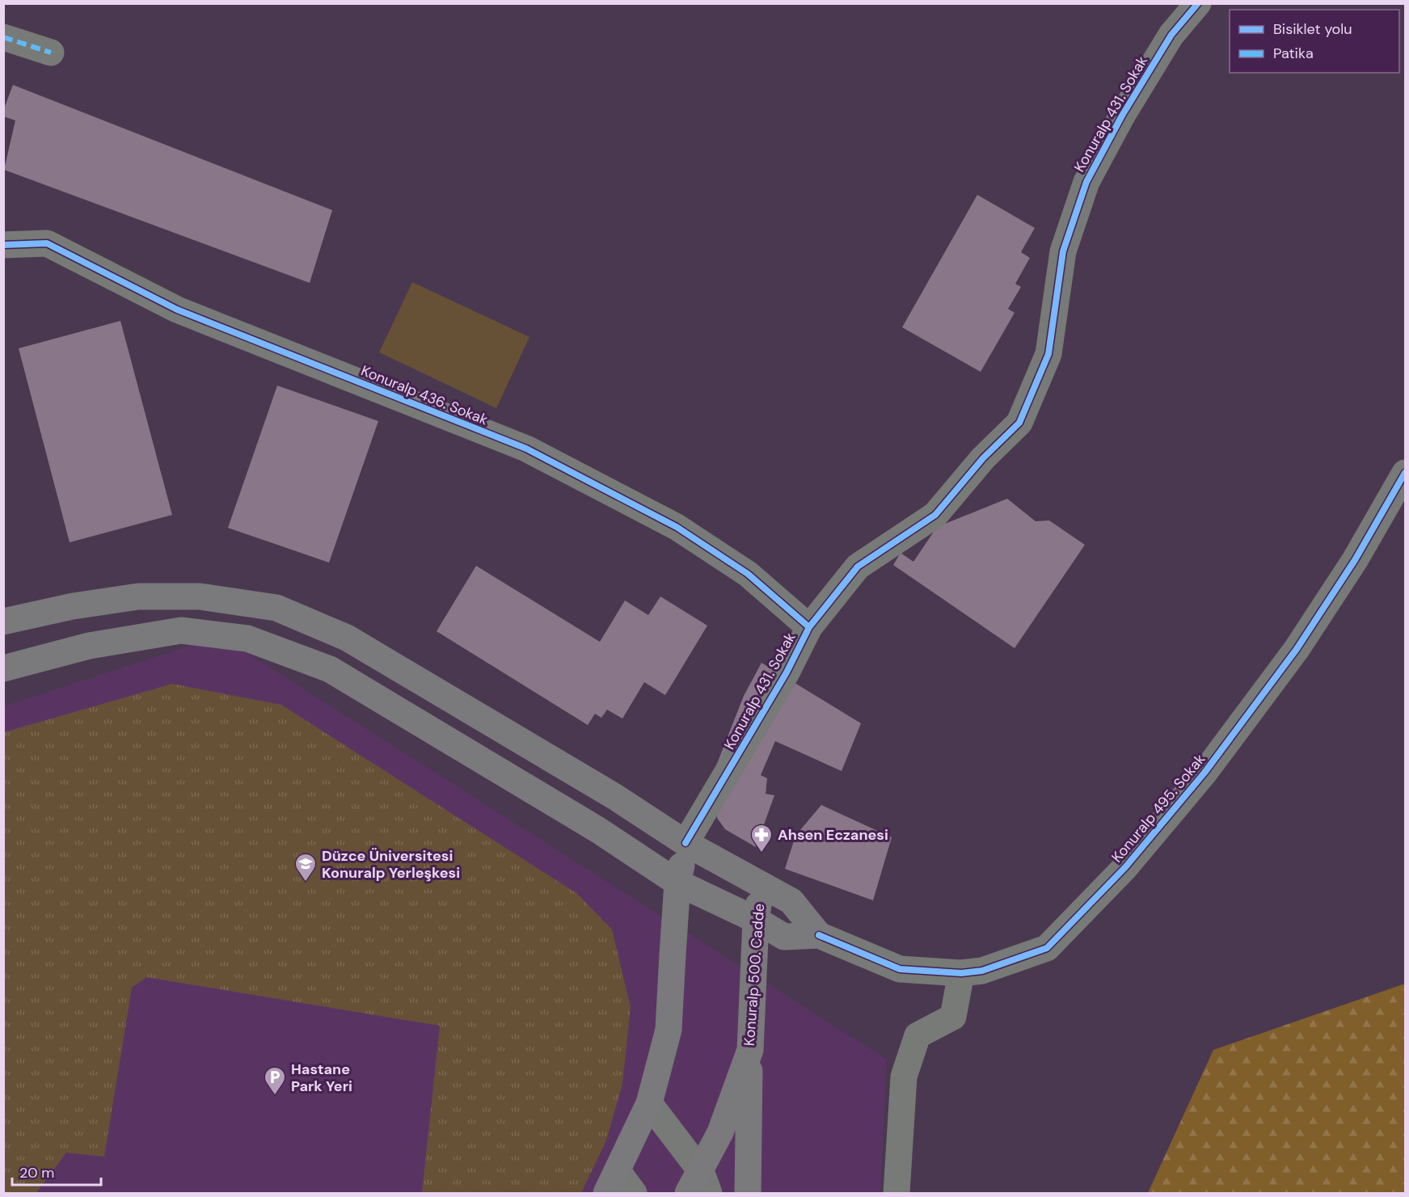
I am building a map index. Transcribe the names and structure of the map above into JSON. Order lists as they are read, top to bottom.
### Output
{
  "streets": {
    "main road": ["Konuralp 500. Cadde"],
    "street": ["Konuralp 431. Sokak", "Konuralp 436. Sokak", "Konuralp 495. Sokak"]
  },
  "crossings": [
    ["Konuralp 431. Sokak", "Konuralp 436. Sokak"]
  ],
  "places": {
    "pharmacy": ["Ahsen Eczanesi"],
    "school or university": ["Düzce Üniversitesi Konuralp Yerleşkesi"],
    "parking": ["Hastane Park Yeri"]
  },
  "legend": ["Bisiklet yolu", "Patika"],
  "scale_bar": "20 m"
}
